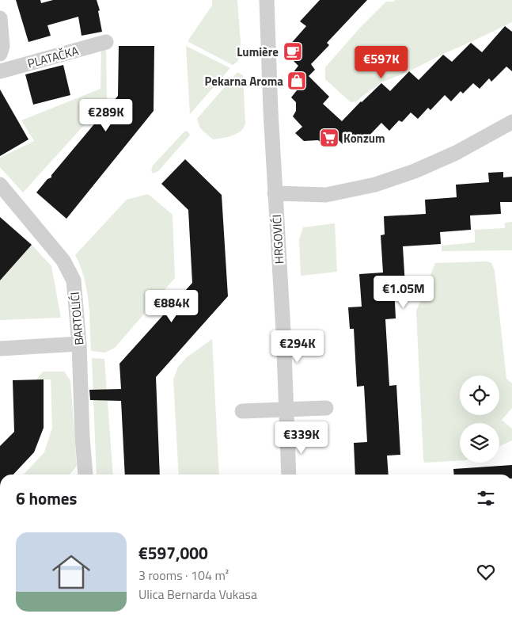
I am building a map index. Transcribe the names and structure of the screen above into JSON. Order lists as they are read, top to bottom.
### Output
{
  "streets": {
    "street": ["PLATAČKA", "HRGOVIĆI", "BARTOLIĆI"]
  },
  "places": {
    "cafe": ["Lumière"],
    "shop": ["Pekarna Aroma"],
    "supermarket": ["Konzum"]
  },
  "page": {
    "price": [
      "€597K",
      "€289K",
      "€1.05M",
      "€884K",
      "€294K",
      "€339K"
    ],
    "heading": "6 homes",
    "list": [
      {
        "name": "€597,000",
        "note": "3 rooms · 104 m² · Ulica Bernarda Vukasa"
      }
    ]
  }
}
